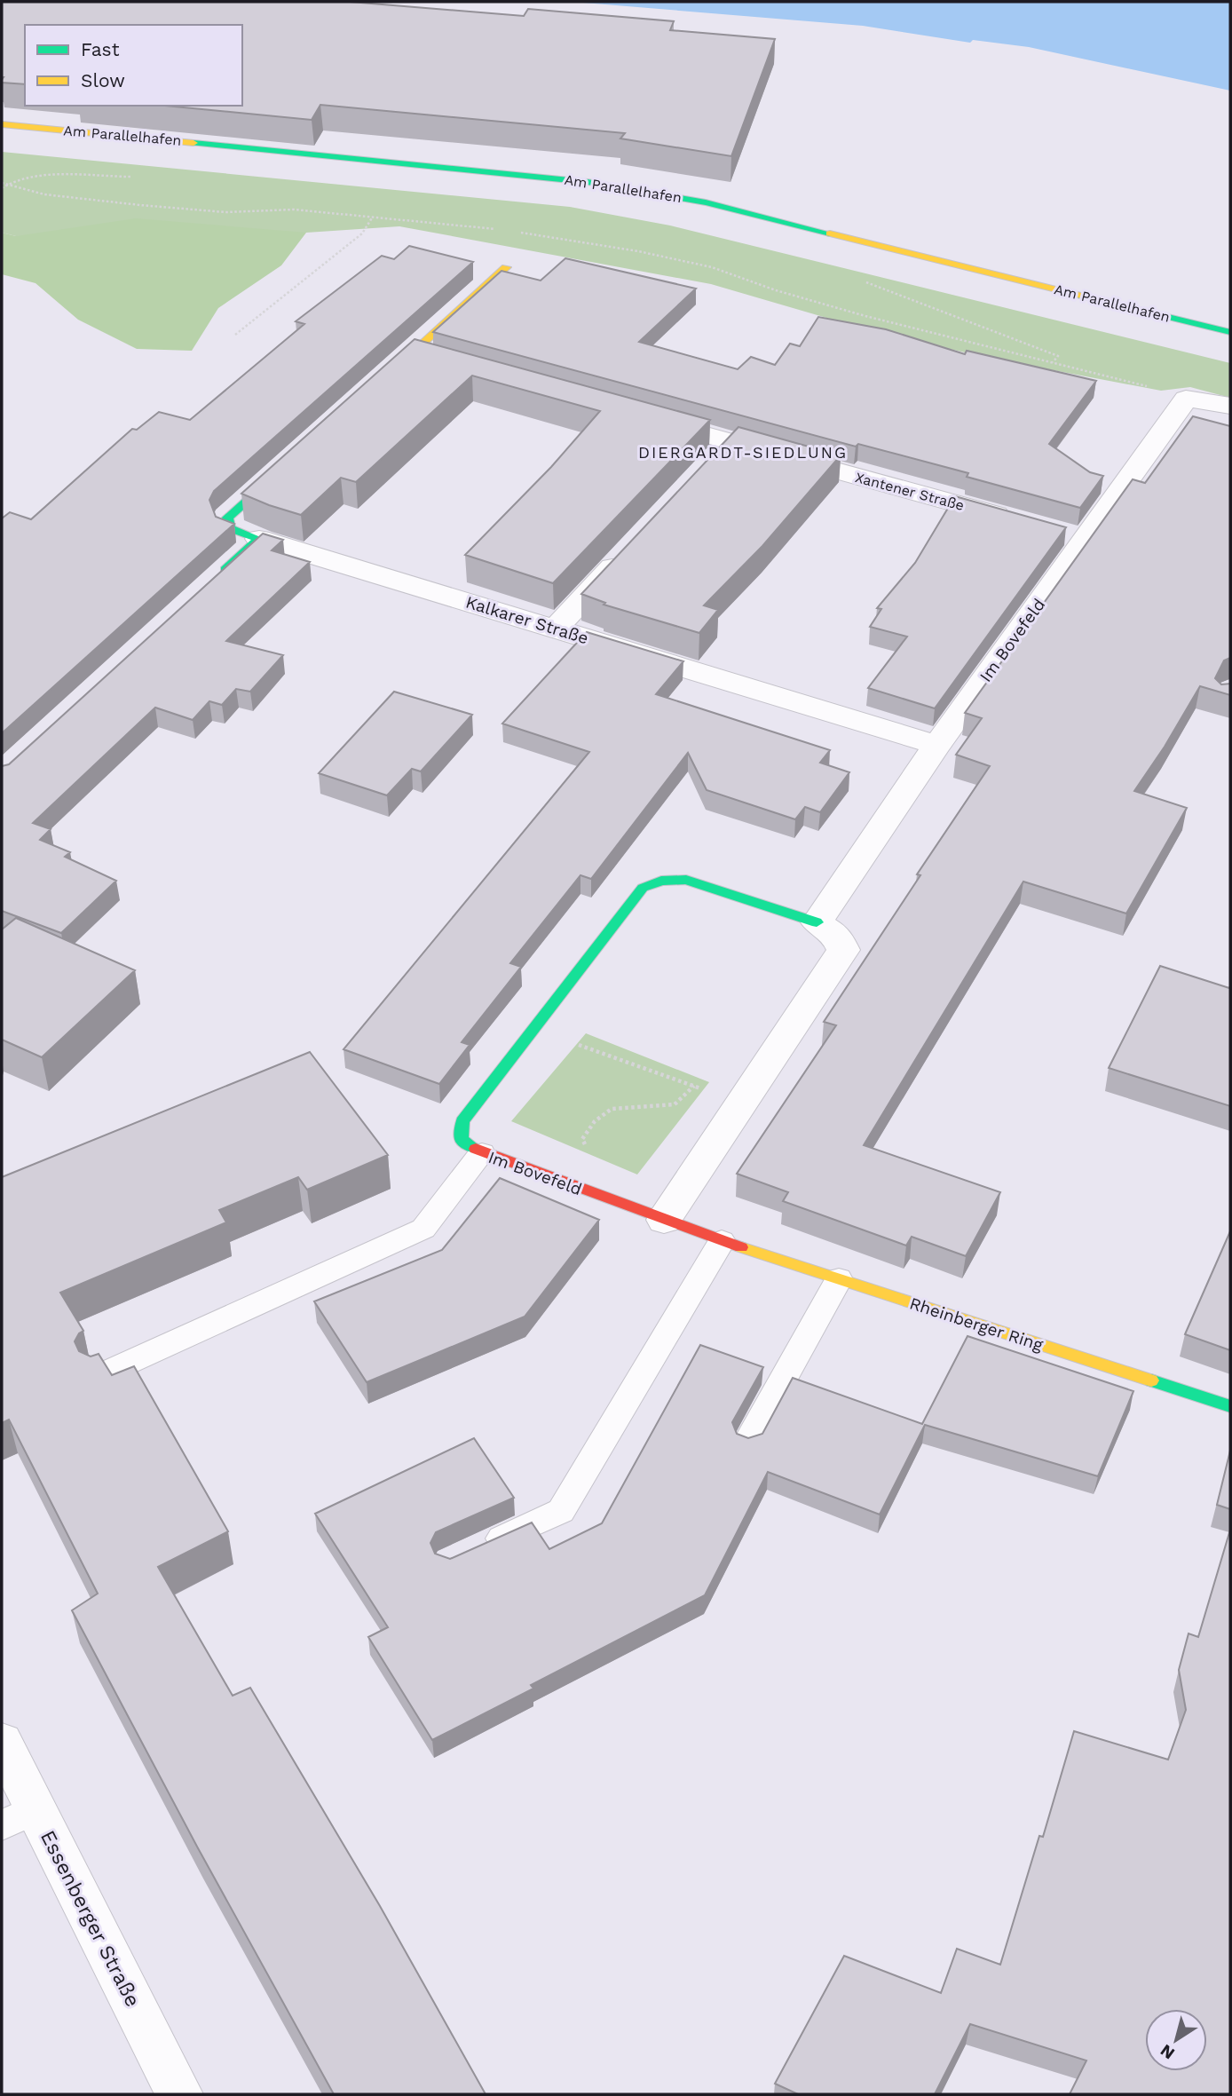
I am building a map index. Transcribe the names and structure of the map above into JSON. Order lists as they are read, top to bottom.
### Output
{
  "streets": {
    "street": [
      "Am Parallelhafen",
      "Xantener Straße",
      "Kalkarer Straße",
      "Im Bovefeld",
      "Rheinberger Ring",
      "Essenberger Straße"
    ]
  },
  "crossings": [
    ["Kalkarer Straße", "Im Bovefeld"],
    ["Im Bovefeld", "Rheinberger Ring"]
  ],
  "districts": ["DIERGARDT-SIEDLUNG"],
  "legend": ["Fast", "Slow"],
  "north": "bottom left"
}
